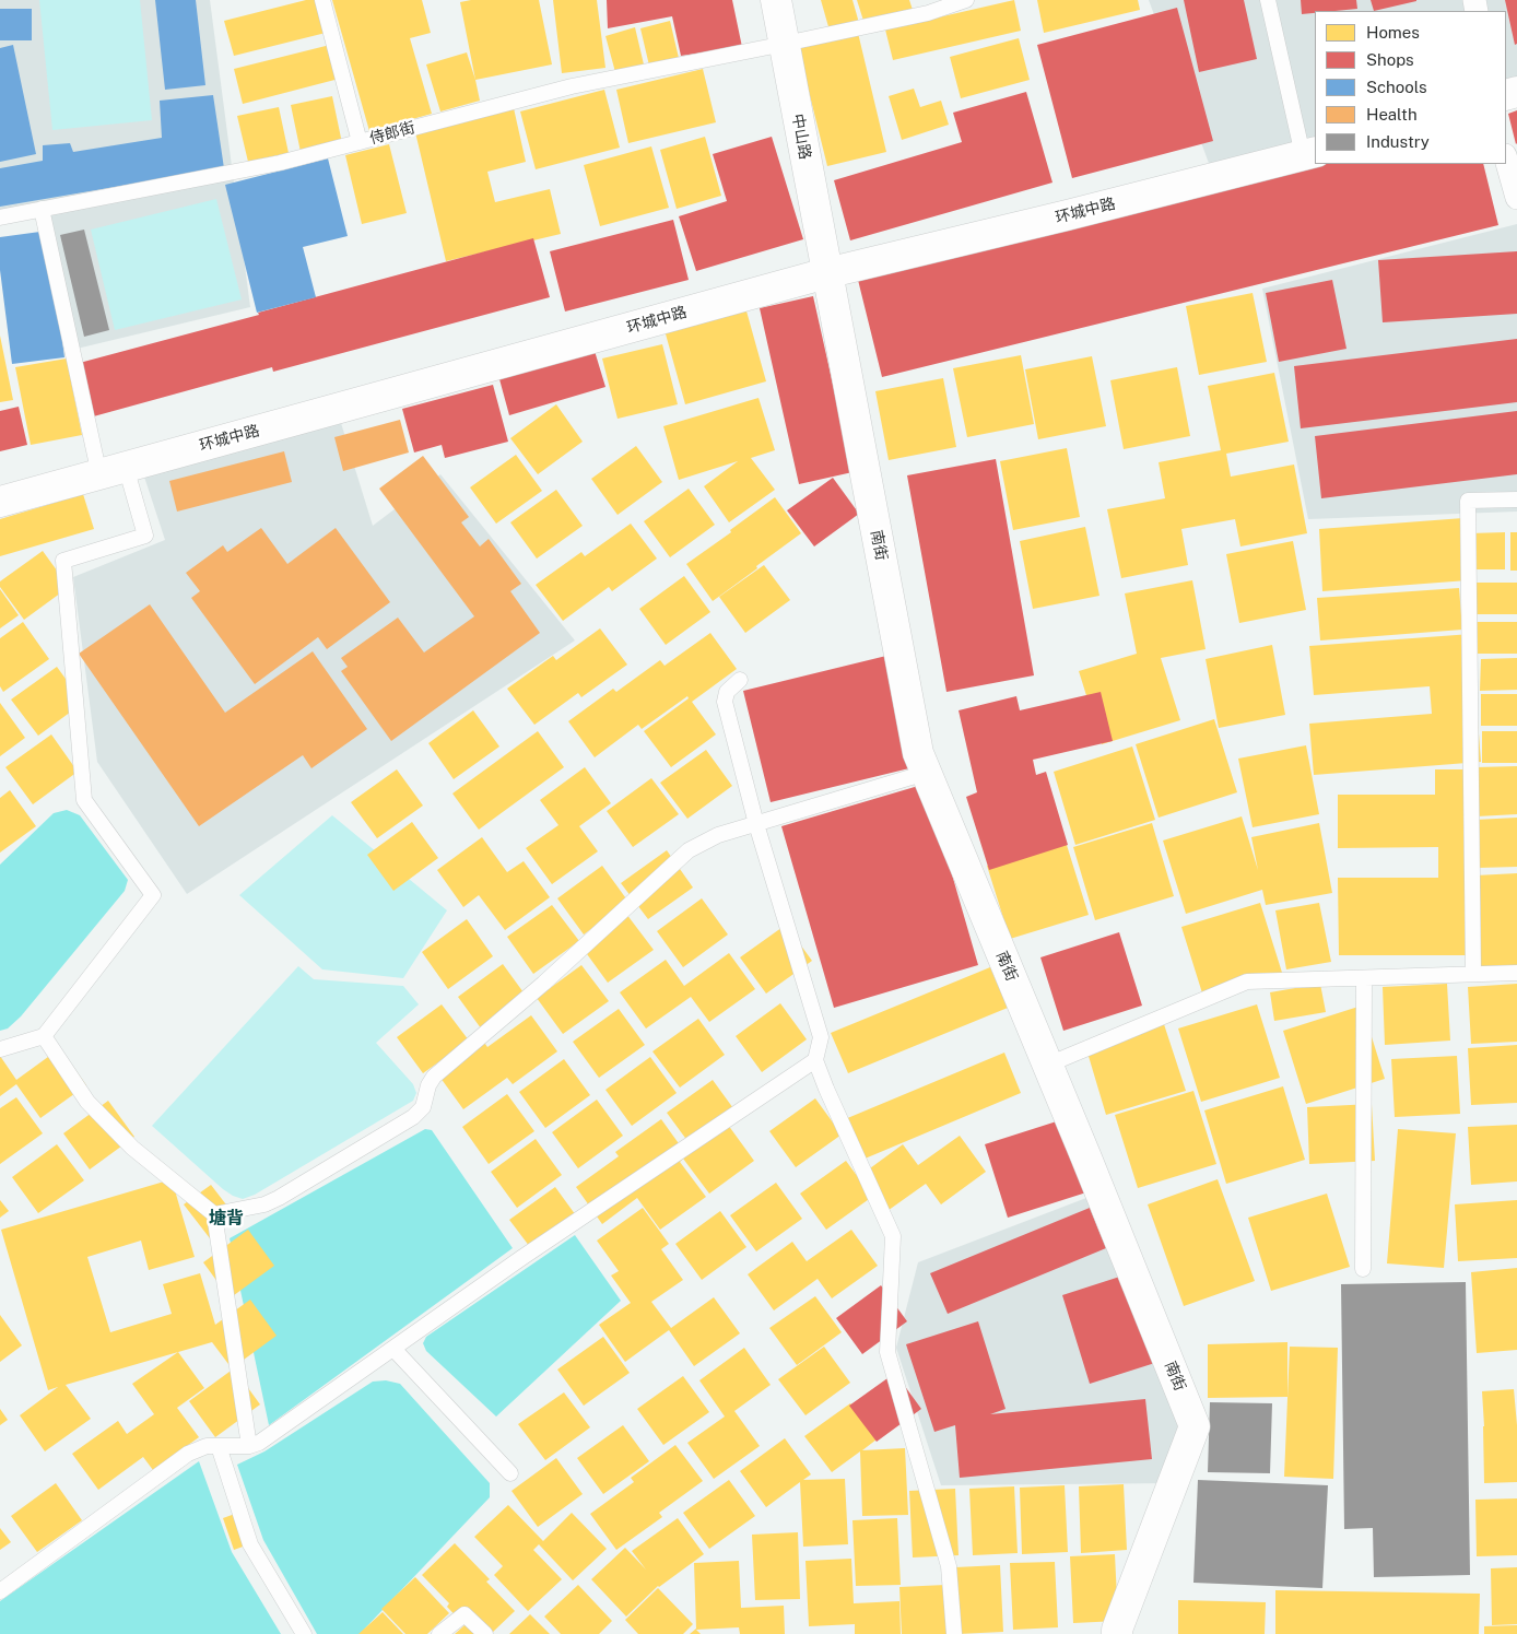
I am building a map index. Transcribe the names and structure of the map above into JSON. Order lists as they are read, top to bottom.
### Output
{
  "streets": {
    "street": ["中山路", "环城中路", "南街"],
    "lane": ["侍郎街"]
  },
  "crossings": [
    ["侍郎街", "中山路"],
    ["中山路", "环城中路"],
    ["中山路", "南街"],
    ["环城中路", "南街"]
  ],
  "districts": ["塘背"],
  "legend": [
    "Homes",
    "Shops",
    "Schools",
    "Health",
    "Industry"
  ]
}
